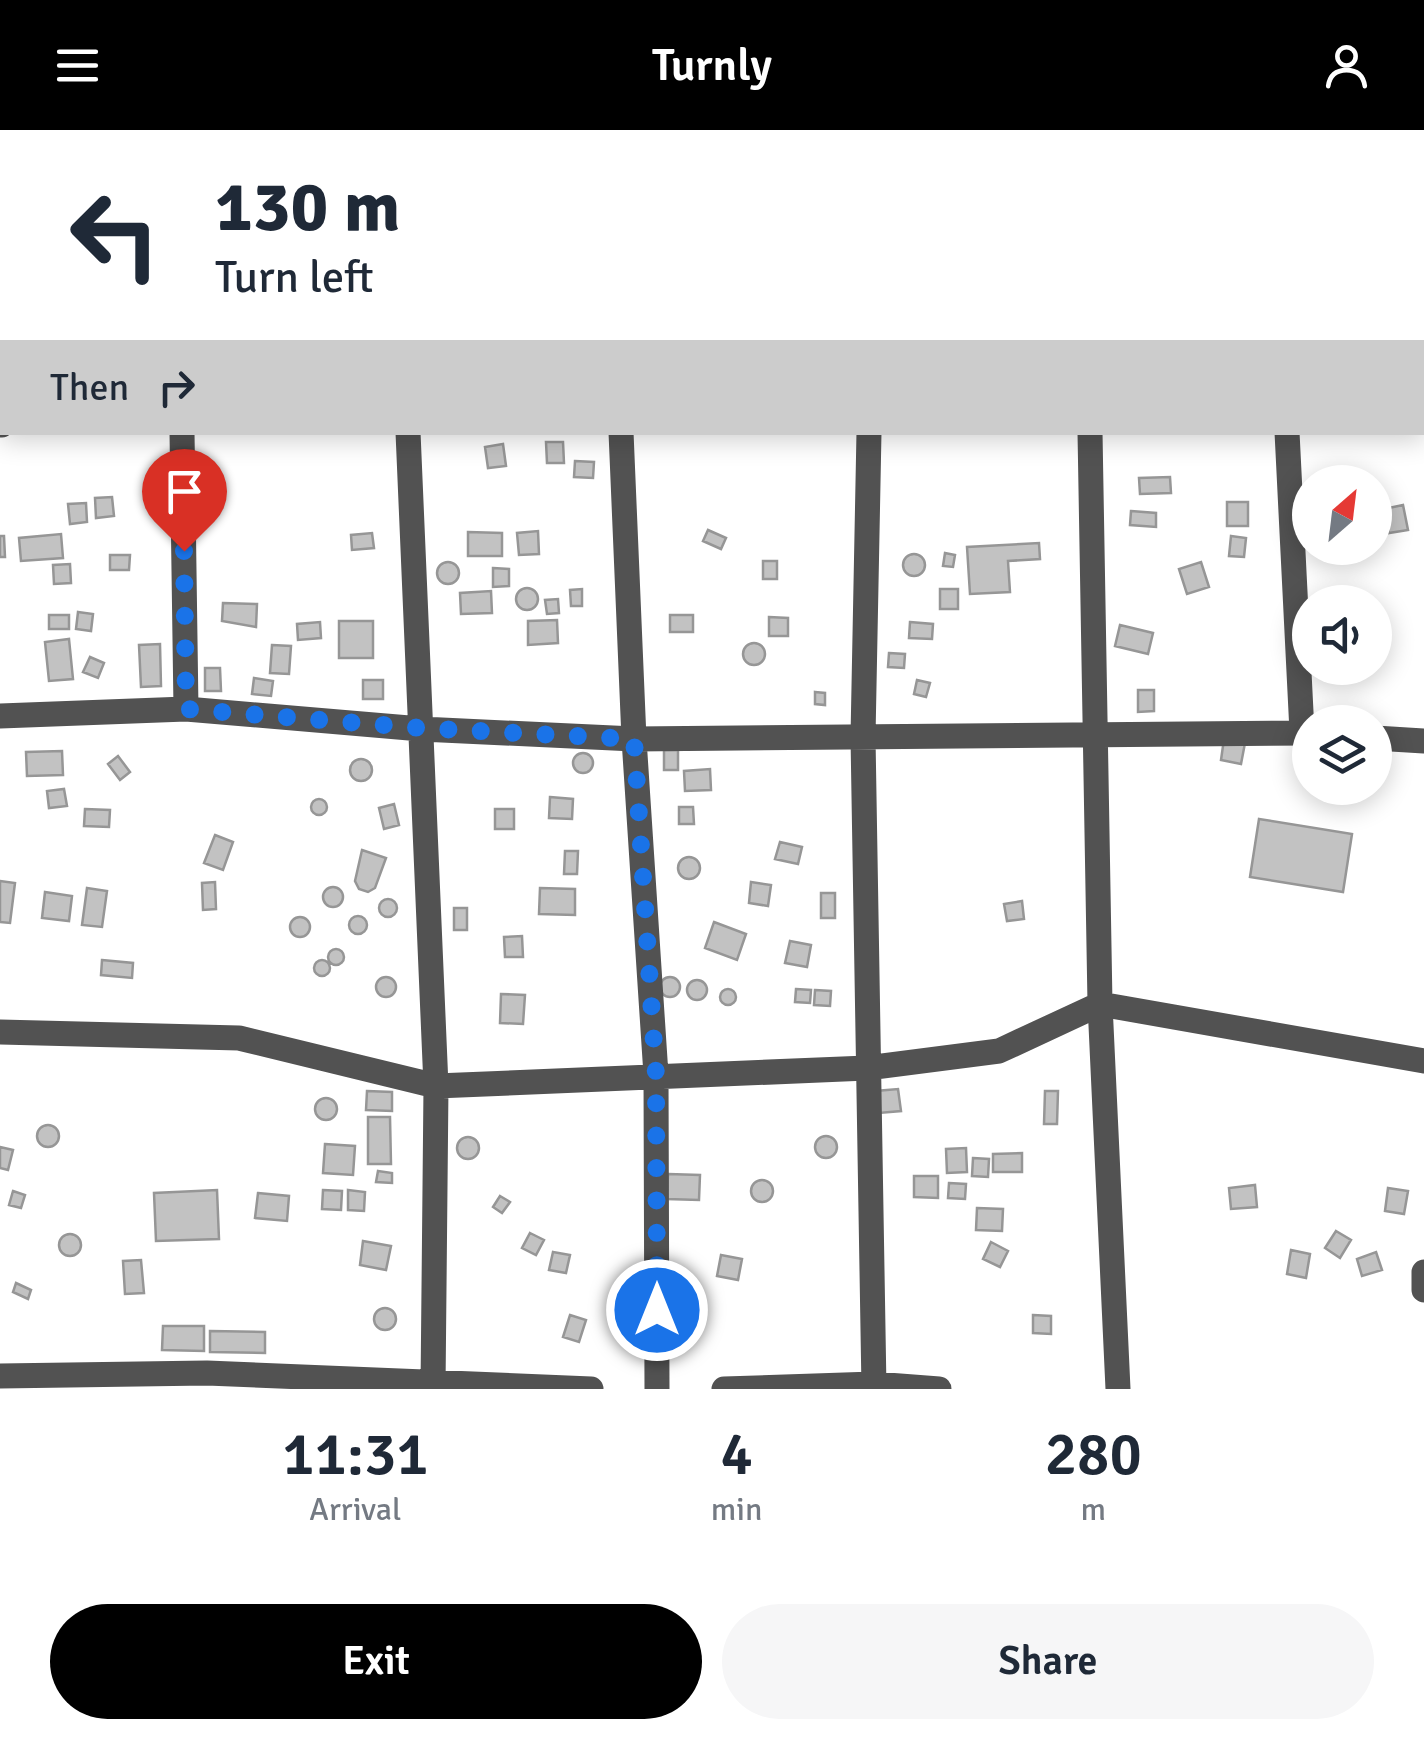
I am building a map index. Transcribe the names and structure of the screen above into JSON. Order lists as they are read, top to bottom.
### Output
{
  "north": "top right",
  "page": {
    "header": "Turnly",
    "turn": ["130 m", "Turn left"],
    "then": "Then",
    "eta": [
      "11:31",
      "Arrival",
      "4",
      "min",
      "280",
      "m"
    ],
    "buttons": ["Exit", "Share"]
  }
}
